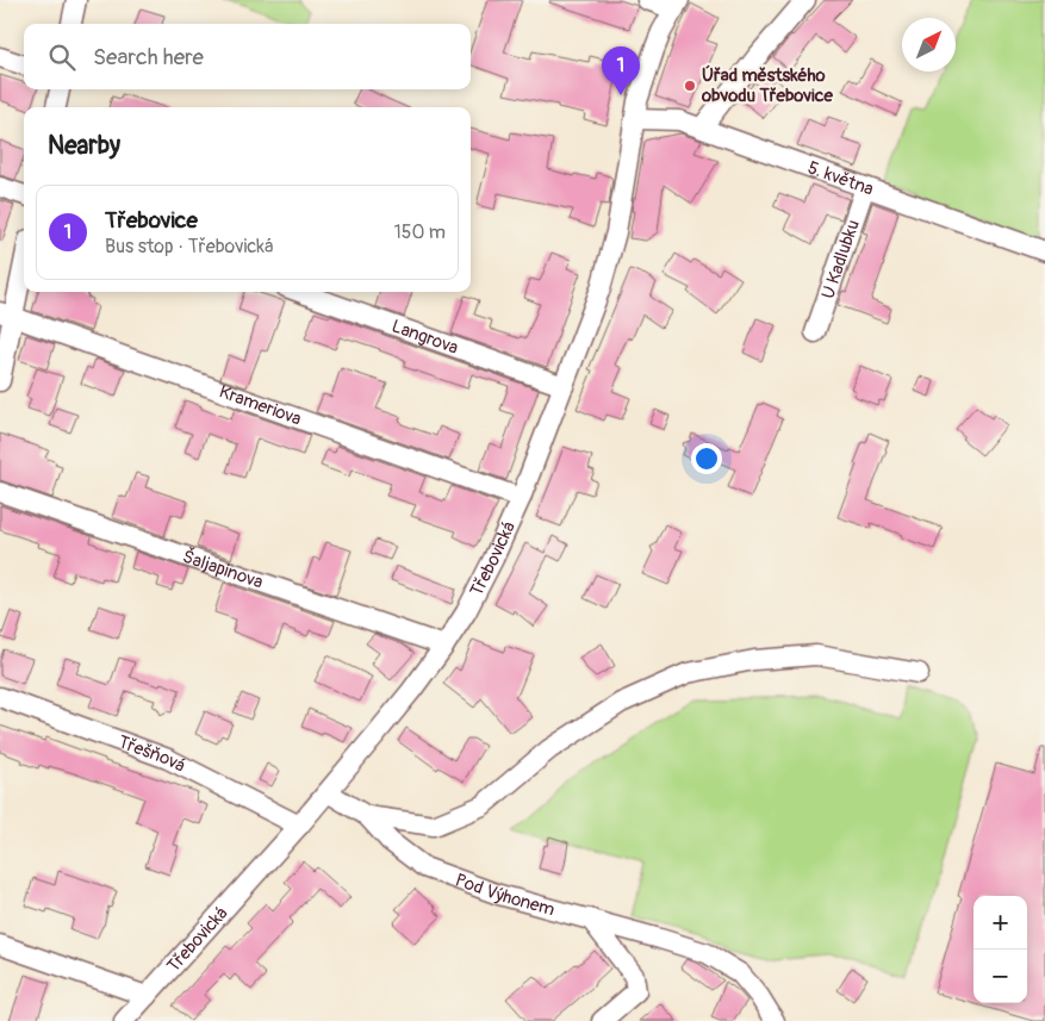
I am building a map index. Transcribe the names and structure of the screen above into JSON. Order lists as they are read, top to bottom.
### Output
{
  "streets": {
    "street": [
      "5. května",
      "U Kadlubku",
      "Langrova",
      "Krameriova",
      "Třebovická",
      "Šaljapinova",
      "Třešňová",
      "Pod Výhonem"
    ]
  },
  "crossings": [
    ["5. května", "U Kadlubku"],
    ["5. května", "Třebovická"],
    ["Langrova", "Třebovická"],
    ["Krameriova", "Třebovická"],
    ["Třebovická", "Šaljapinova"],
    ["Třebovická", "Třešňová"],
    ["Třebovická", "Pod Výhonem"]
  ],
  "places": ["Úřad městského obvodu Třebovice"],
  "north": "top right",
  "page": {
    "search": "Search here",
    "pins": "1",
    "heading": "Nearby",
    "list": [
      {
        "mark": "1",
        "name": "Třebovice",
        "note": "Bus stop · Třebovická",
        "value": "150 m"
      }
    ],
    "map_buttons": ["+", "−"]
  }
}
